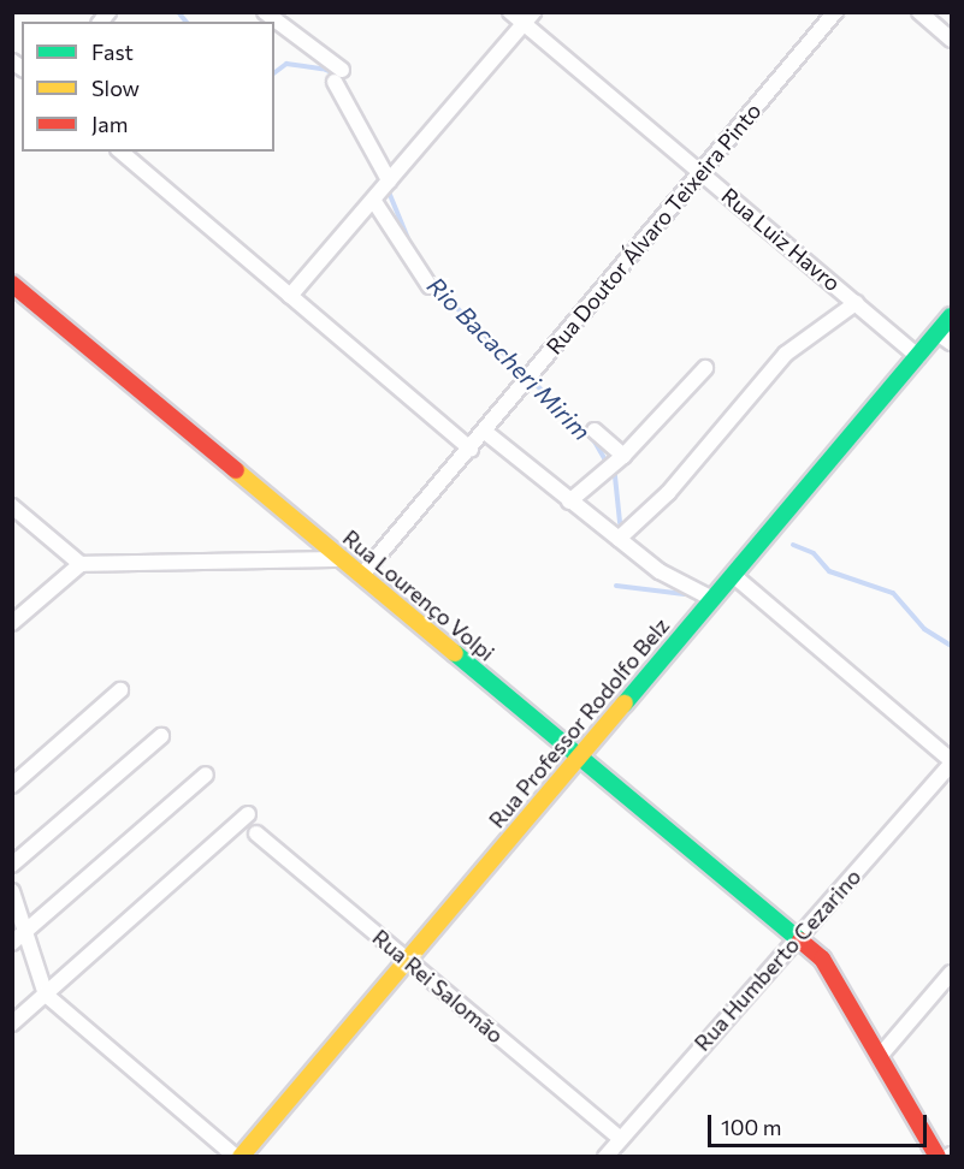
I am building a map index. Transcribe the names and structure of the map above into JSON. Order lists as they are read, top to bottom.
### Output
{
  "streets": {
    "street": [
      "Rua Doutor Álvaro Teixeira Pinto",
      "Rua Luiz Havro",
      "Rua Lourenço Volpi",
      "Rua Professor Rodolfo Belz",
      "Rua Humberto Cezarino",
      "Rua Rei Salomão"
    ]
  },
  "crossings": [
    ["Rua Doutor Álvaro Teixeira Pinto", "Rua Luiz Havro"],
    ["Rua Doutor Álvaro Teixeira Pinto", "Rua Lourenço Volpi"],
    ["Rua Luiz Havro", "Rua Professor Rodolfo Belz"],
    ["Rua Lourenço Volpi", "Rua Professor Rodolfo Belz"],
    ["Rua Lourenço Volpi", "Rua Humberto Cezarino"],
    ["Rua Professor Rodolfo Belz", "Rua Rei Salomão"],
    ["Rua Humberto Cezarino", "Rua Rei Salomão"]
  ],
  "water": ["Rio Bacacheri Mirim"],
  "legend": ["Fast", "Slow", "Jam"],
  "scale_bar": "100 m"
}
